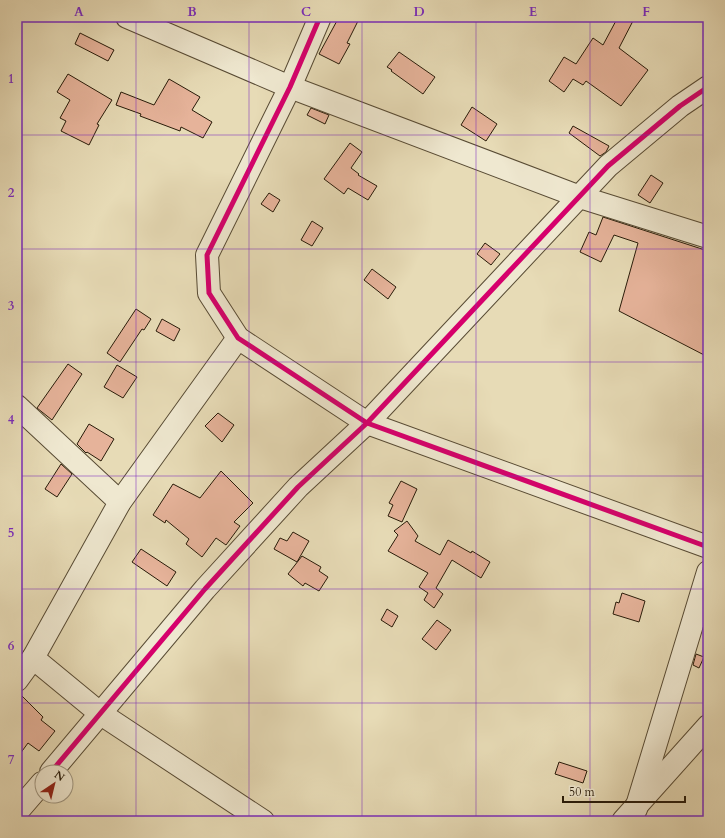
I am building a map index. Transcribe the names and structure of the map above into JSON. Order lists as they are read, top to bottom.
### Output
{
  "scale_bar": "50 m",
  "north": "top right",
  "grid": {
    "columns": [
      "A",
      "B",
      "C",
      "D",
      "E",
      "F"
    ],
    "rows": [
      "1",
      "2",
      "3",
      "4",
      "5",
      "6",
      "7"
    ]
  }
}
